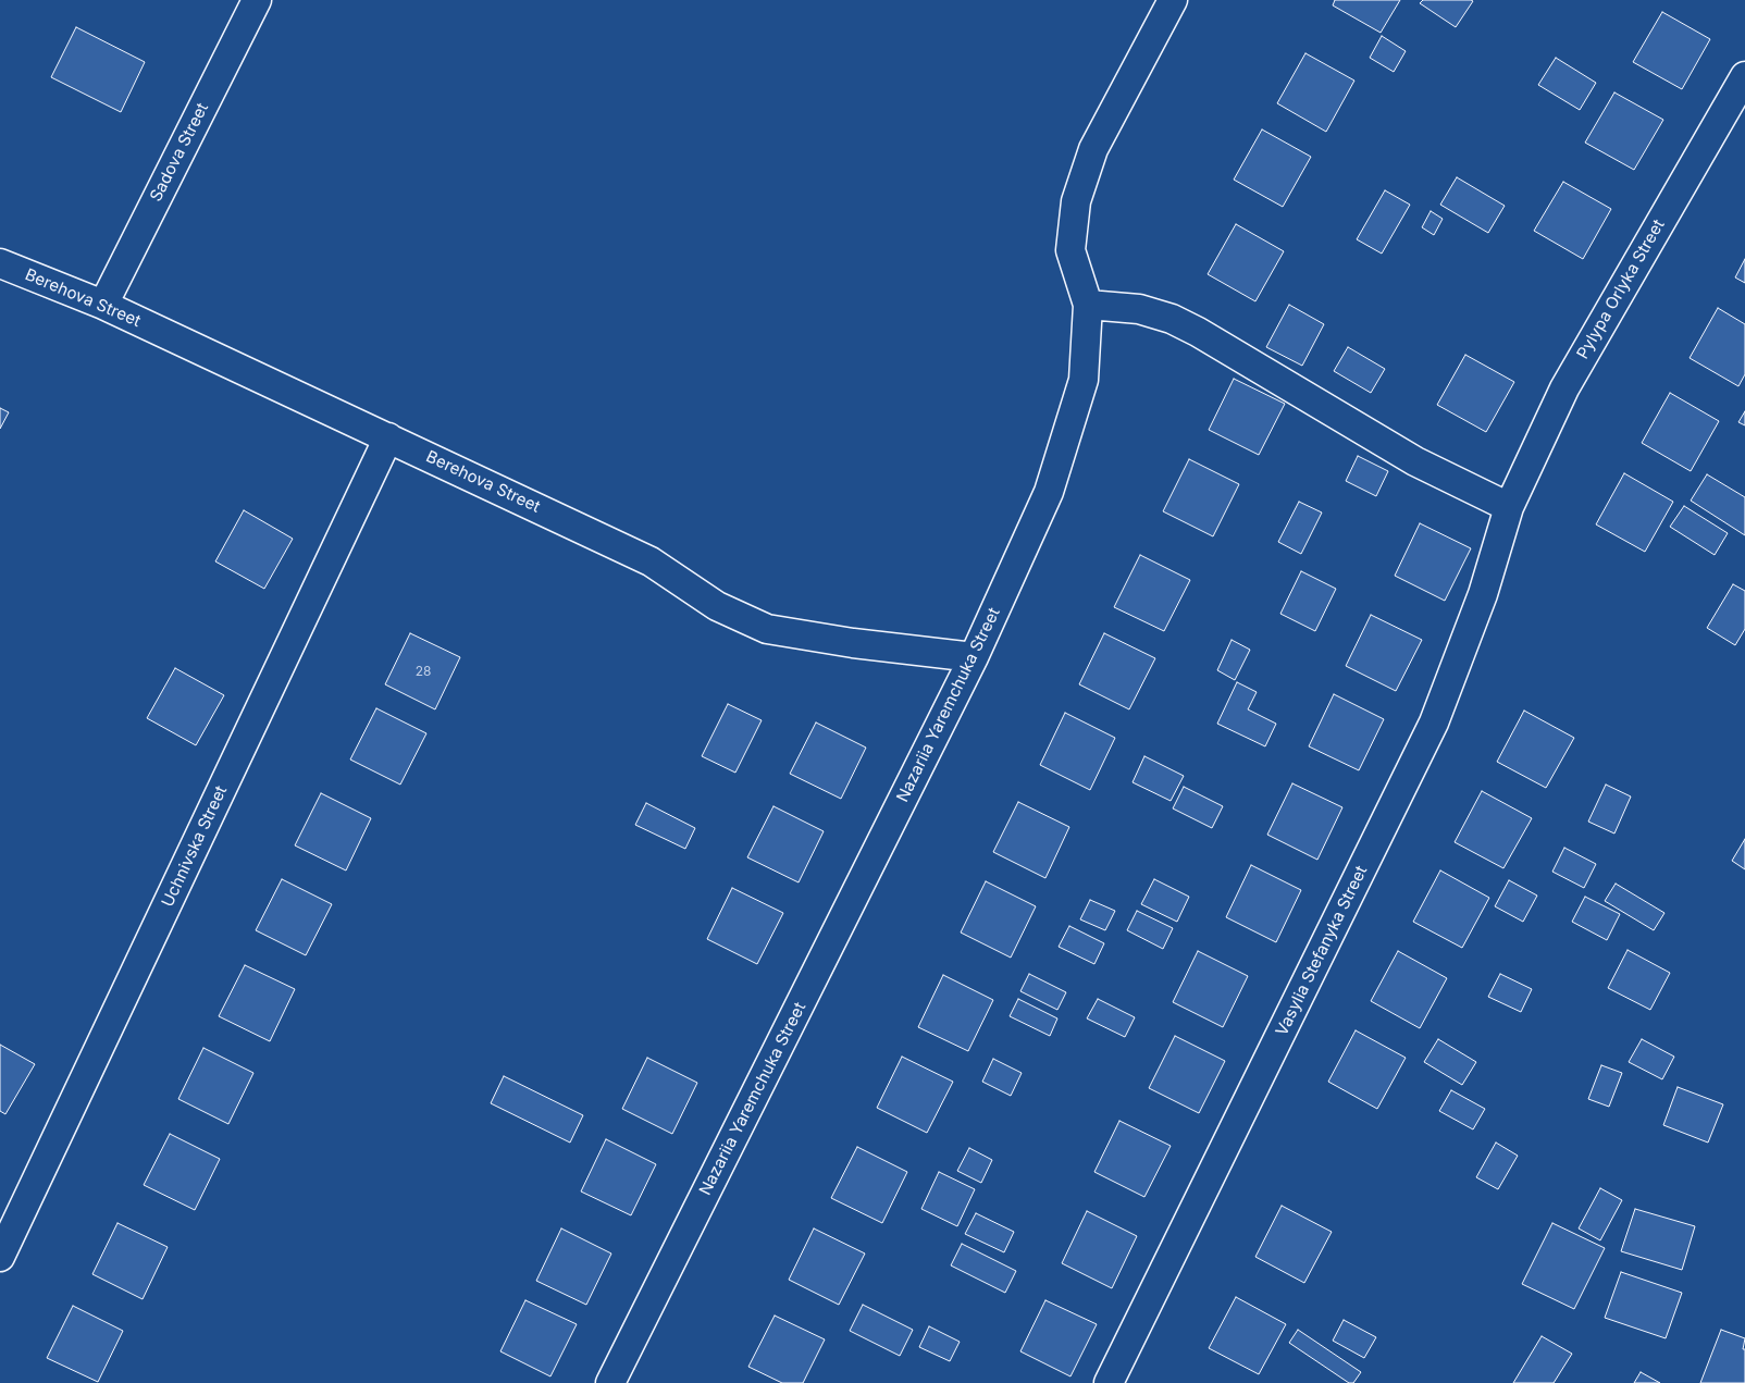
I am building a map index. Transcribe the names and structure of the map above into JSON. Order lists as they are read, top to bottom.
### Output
{
  "streets": {
    "street": [
      "Sadova Street",
      "Pylypa Orlyka Street",
      "Berehova Street",
      "Nazariia Yaremchuka Street",
      "Uchnivska Street",
      "Vasylia Stefanyka Street"
    ]
  },
  "crossings": [
    ["Sadova Street", "Berehova Street"],
    ["Pylypa Orlyka Street", "Vasylia Stefanyka Street"],
    ["Berehova Street", "Nazariia Yaremchuka Street"],
    ["Berehova Street", "Uchnivska Street"]
  ],
  "house_numbers": ["28"]
}
